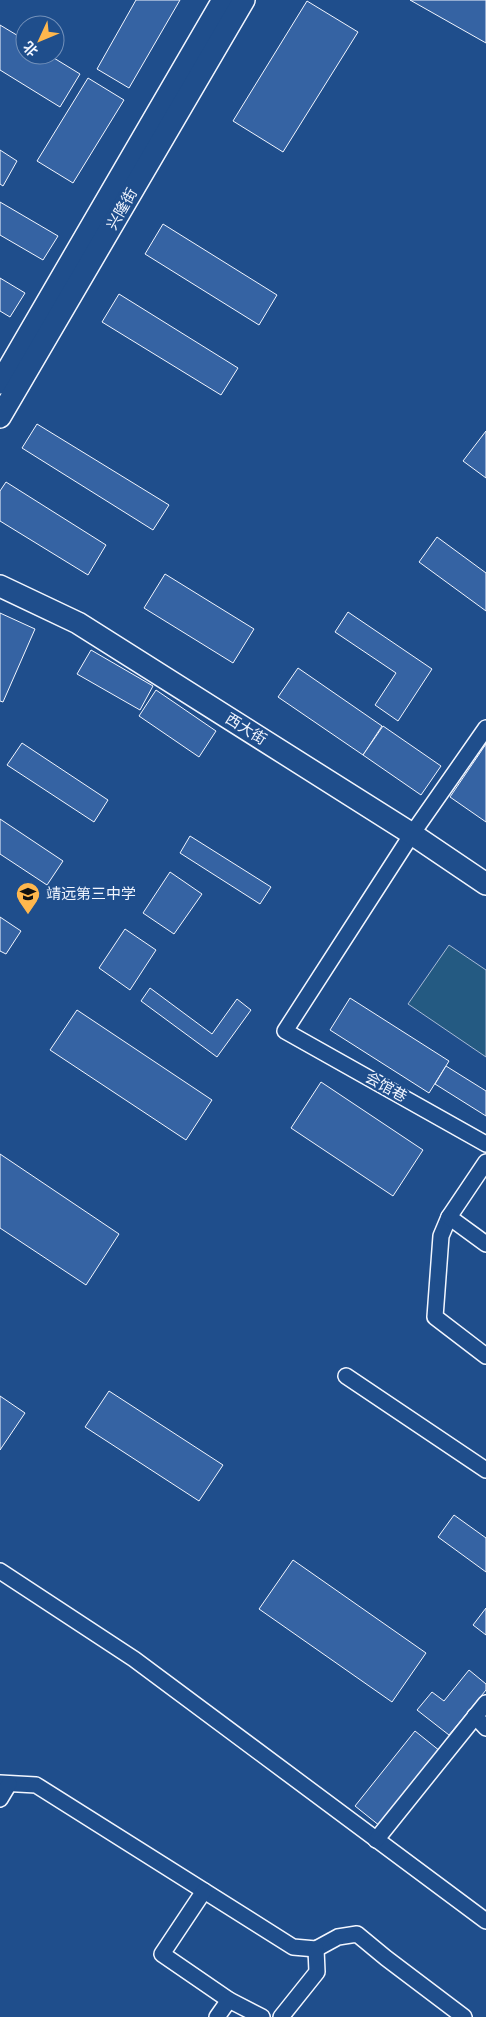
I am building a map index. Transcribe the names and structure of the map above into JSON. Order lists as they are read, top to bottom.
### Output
{
  "streets": {
    "main road": ["兴隆街", "西大街"],
    "street": ["会馆巷"]
  },
  "crossings": [
    ["西大街", "会馆巷"]
  ],
  "places": {
    "school or university": ["靖远第三中学"]
  },
  "north": "bottom left"
}
